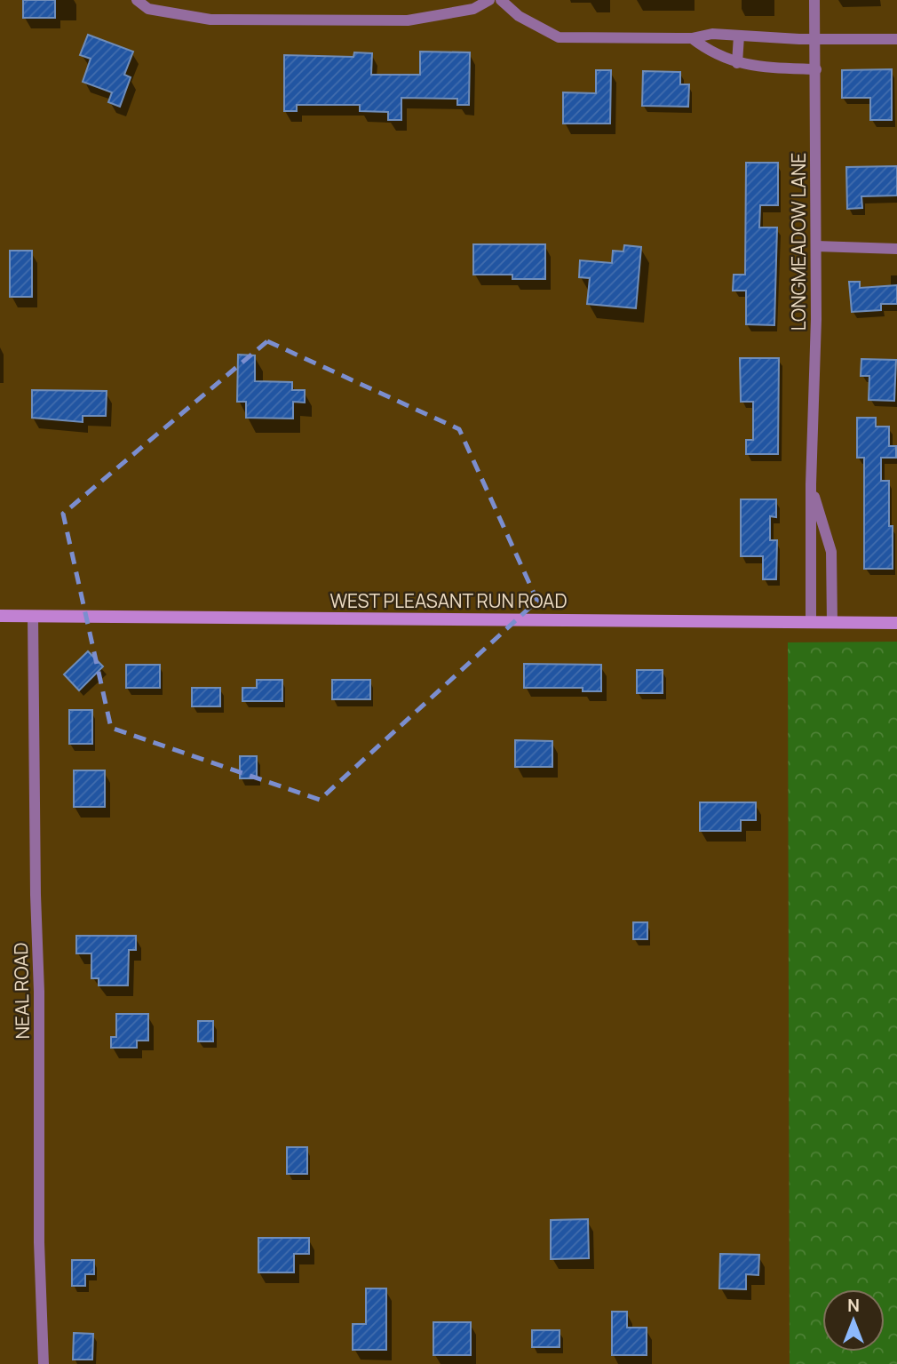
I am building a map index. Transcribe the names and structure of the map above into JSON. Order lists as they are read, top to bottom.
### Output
{
  "streets": {
    "main road": ["WEST PLEASANT RUN ROAD"],
    "street": ["LONGMEADOW LANE", "NEAL ROAD"]
  },
  "crossings": [
    ["LONGMEADOW LANE", "WEST PLEASANT RUN ROAD"],
    ["WEST PLEASANT RUN ROAD", "NEAL ROAD"]
  ],
  "north": "top"
}
